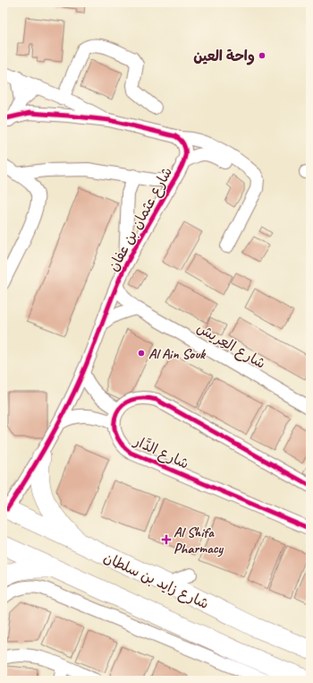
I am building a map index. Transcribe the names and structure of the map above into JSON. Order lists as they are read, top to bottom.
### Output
{
  "streets": {
    "highway": ["شارع زايد بن سلطان"],
    "street": ["شارع عثمان بن عفان", "شارع العِريش", "شارع الدَّار"]
  },
  "crossings": [
    ["شارع عثمان بن عفان", "شارع العِريش"],
    ["شارع عثمان بن عفان", "شارع زايد بن سلطان"]
  ],
  "places": {
    "other": ["واحة العين", "Al Ain Souk"],
    "health": ["Al Shifa Pharmacy"]
  }
}
